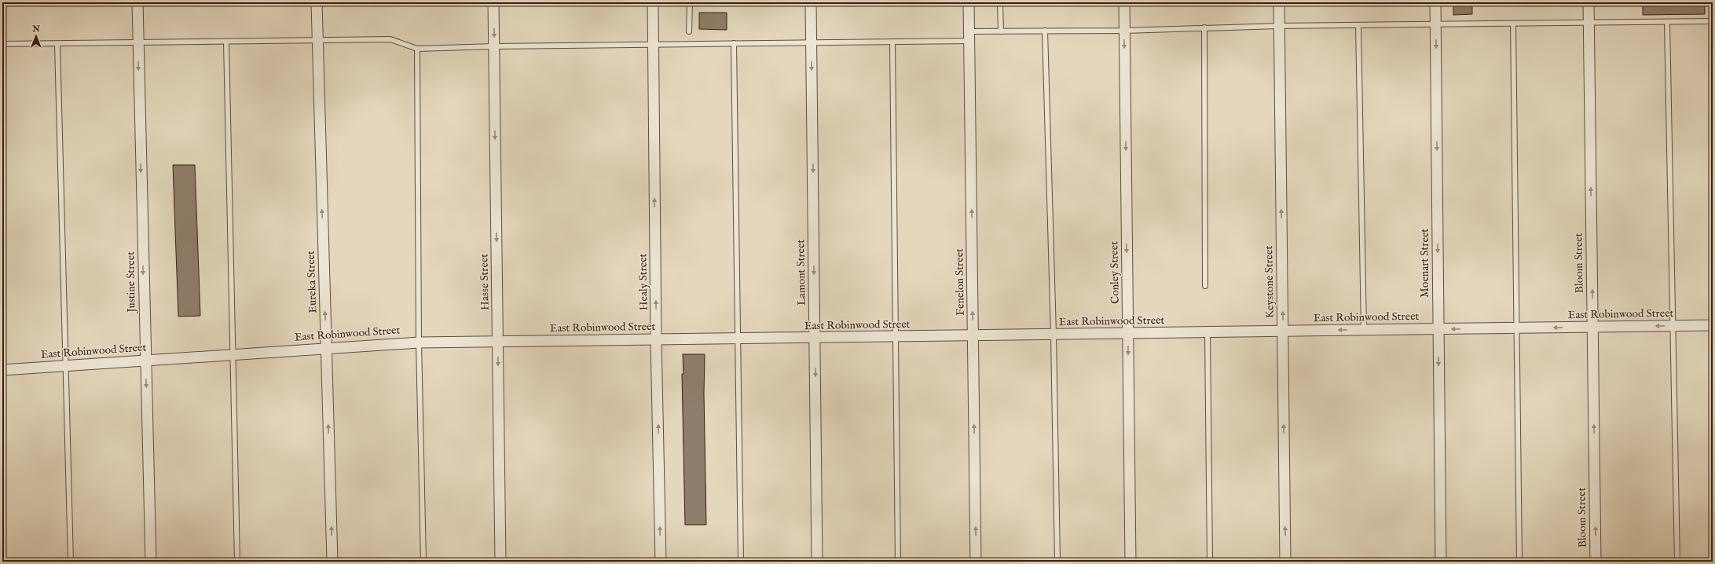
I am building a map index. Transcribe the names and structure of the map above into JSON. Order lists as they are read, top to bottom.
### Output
{
  "streets": {
    "street": [
      "Moenart Street",
      "Bloom Street",
      "Lamont Street",
      "Conley Street",
      "Justine Street",
      "Eureka Street",
      "Hasse Street",
      "Healy Street",
      "Fenelon Street",
      "Keystone Street",
      "East Robinwood Street"
    ]
  },
  "crossings": [
    ["Moenart Street", "East Robinwood Street"],
    ["Bloom Street", "East Robinwood Street"],
    ["Lamont Street", "East Robinwood Street"],
    ["Conley Street", "East Robinwood Street"],
    ["Justine Street", "East Robinwood Street"],
    ["Eureka Street", "East Robinwood Street"],
    ["Hasse Street", "East Robinwood Street"],
    ["Healy Street", "East Robinwood Street"],
    ["Fenelon Street", "East Robinwood Street"],
    ["Keystone Street", "East Robinwood Street"]
  ],
  "one_way": [
    "Moenart Street",
    "Bloom Street",
    "Lamont Street",
    "Conley Street",
    "Justine Street",
    "Eureka Street",
    "Hasse Street",
    "Healy Street",
    "Fenelon Street",
    "Keystone Street"
  ],
  "north": "top"
}
